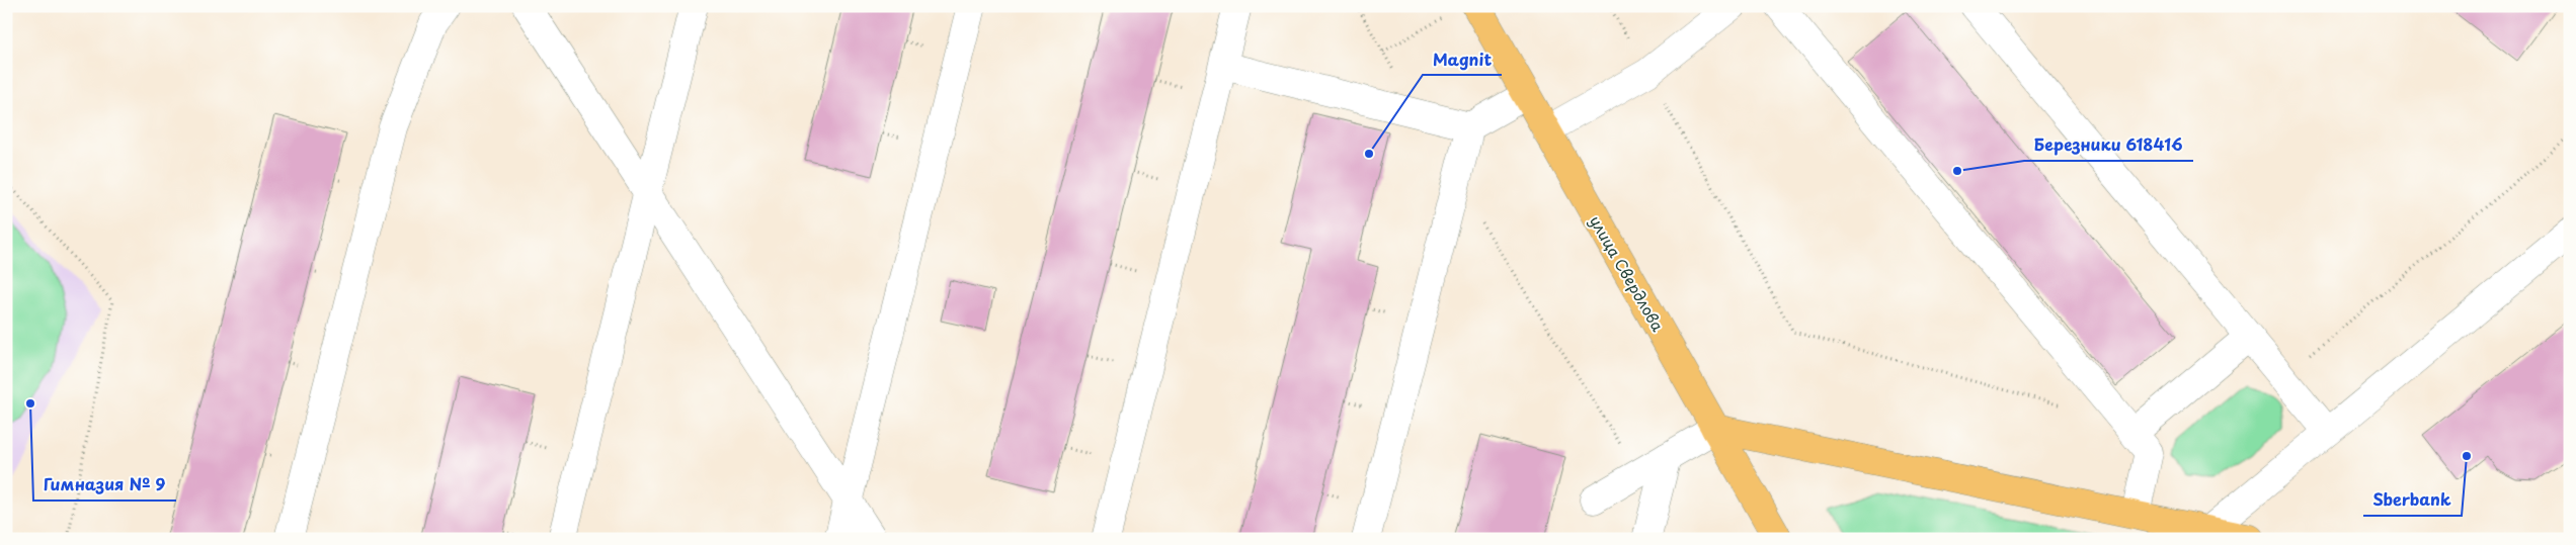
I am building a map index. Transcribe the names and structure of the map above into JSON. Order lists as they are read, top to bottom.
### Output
{
  "streets": {
    "main road": ["улица Свердлова"]
  },
  "places": [
    "Magnit",
    "Березники 618416",
    "Гимназия № 9",
    "Sberbank"
  ]
}
